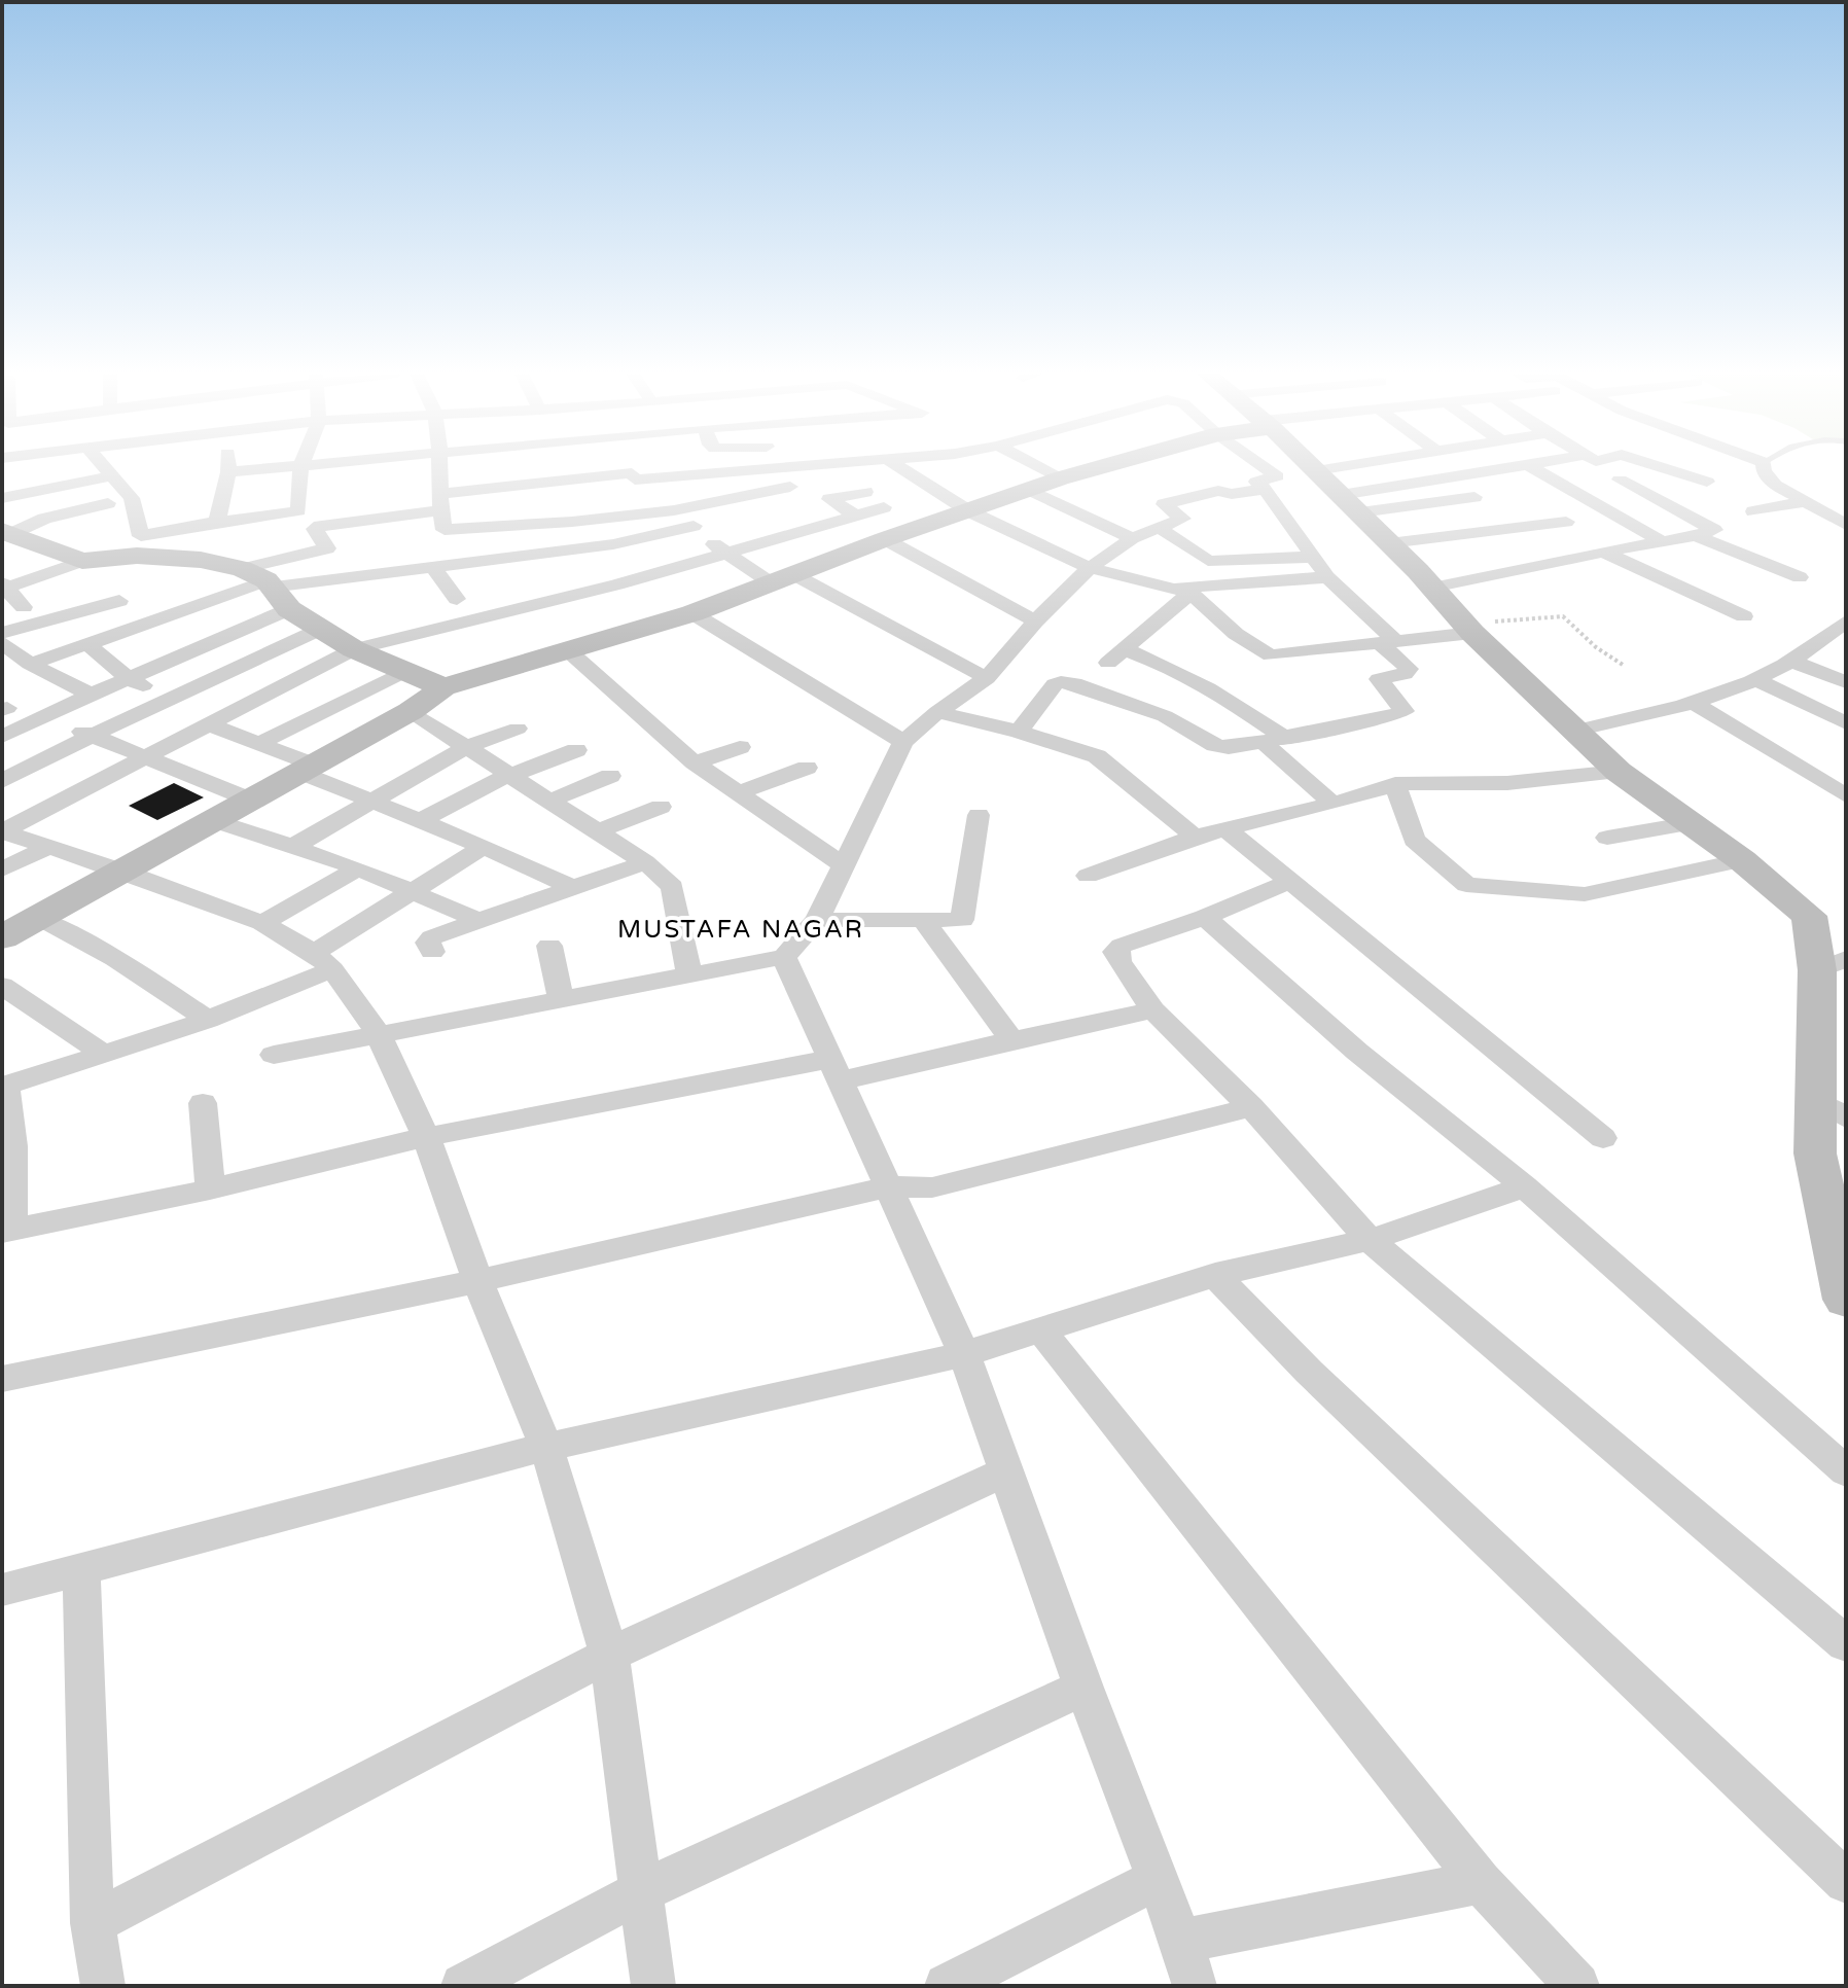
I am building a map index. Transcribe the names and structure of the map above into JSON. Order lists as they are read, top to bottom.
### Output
{
  "districts": ["MUSTAFA NAGAR"]
}
